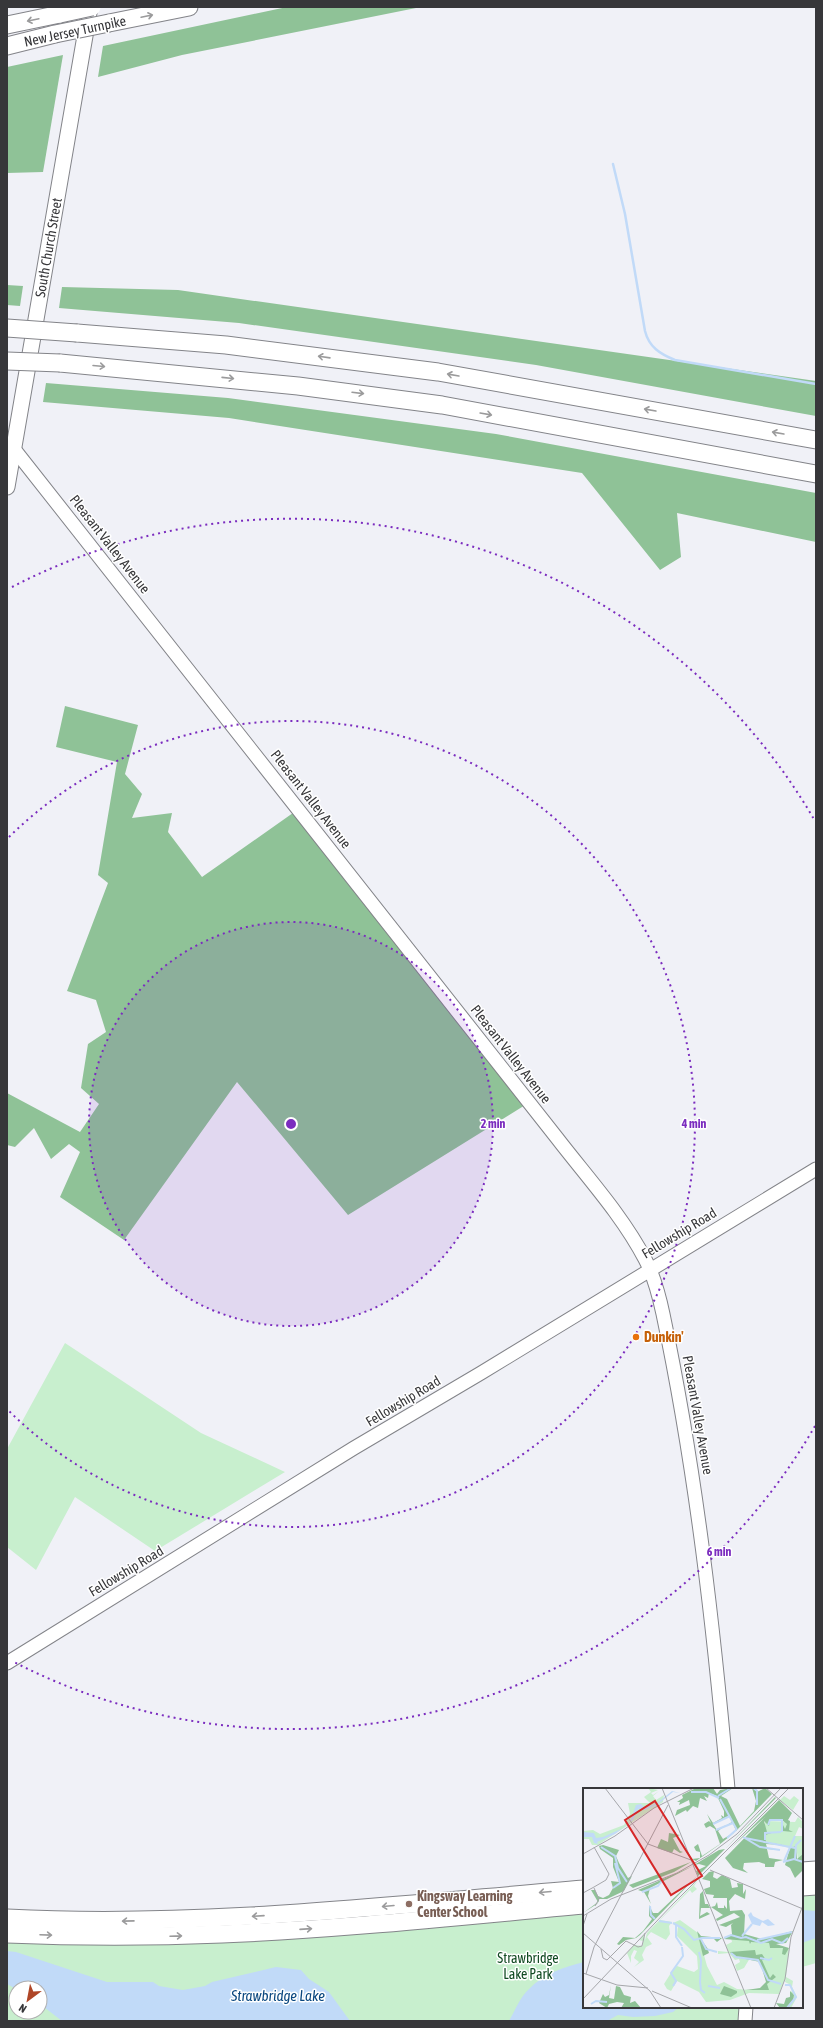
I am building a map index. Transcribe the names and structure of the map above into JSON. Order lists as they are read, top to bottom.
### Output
{
  "streets": {
    "highway": ["New Jersey Turnpike"],
    "main road": ["South Church Street"],
    "street": ["Pleasant Valley Avenue", "Fellowship Road"]
  },
  "crossings": [
    ["New Jersey Turnpike", "South Church Street"],
    ["South Church Street", "Pleasant Valley Avenue"],
    ["Pleasant Valley Avenue", "Fellowship Road"]
  ],
  "water": ["Strawbridge Lake"],
  "parks": ["Strawbridge Lake Park"],
  "places": ["Dunkin'", "Kingsway Learning Center School"],
  "north": "bottom left",
  "rings": ["2 min", "4 min", "6 min"]
}
